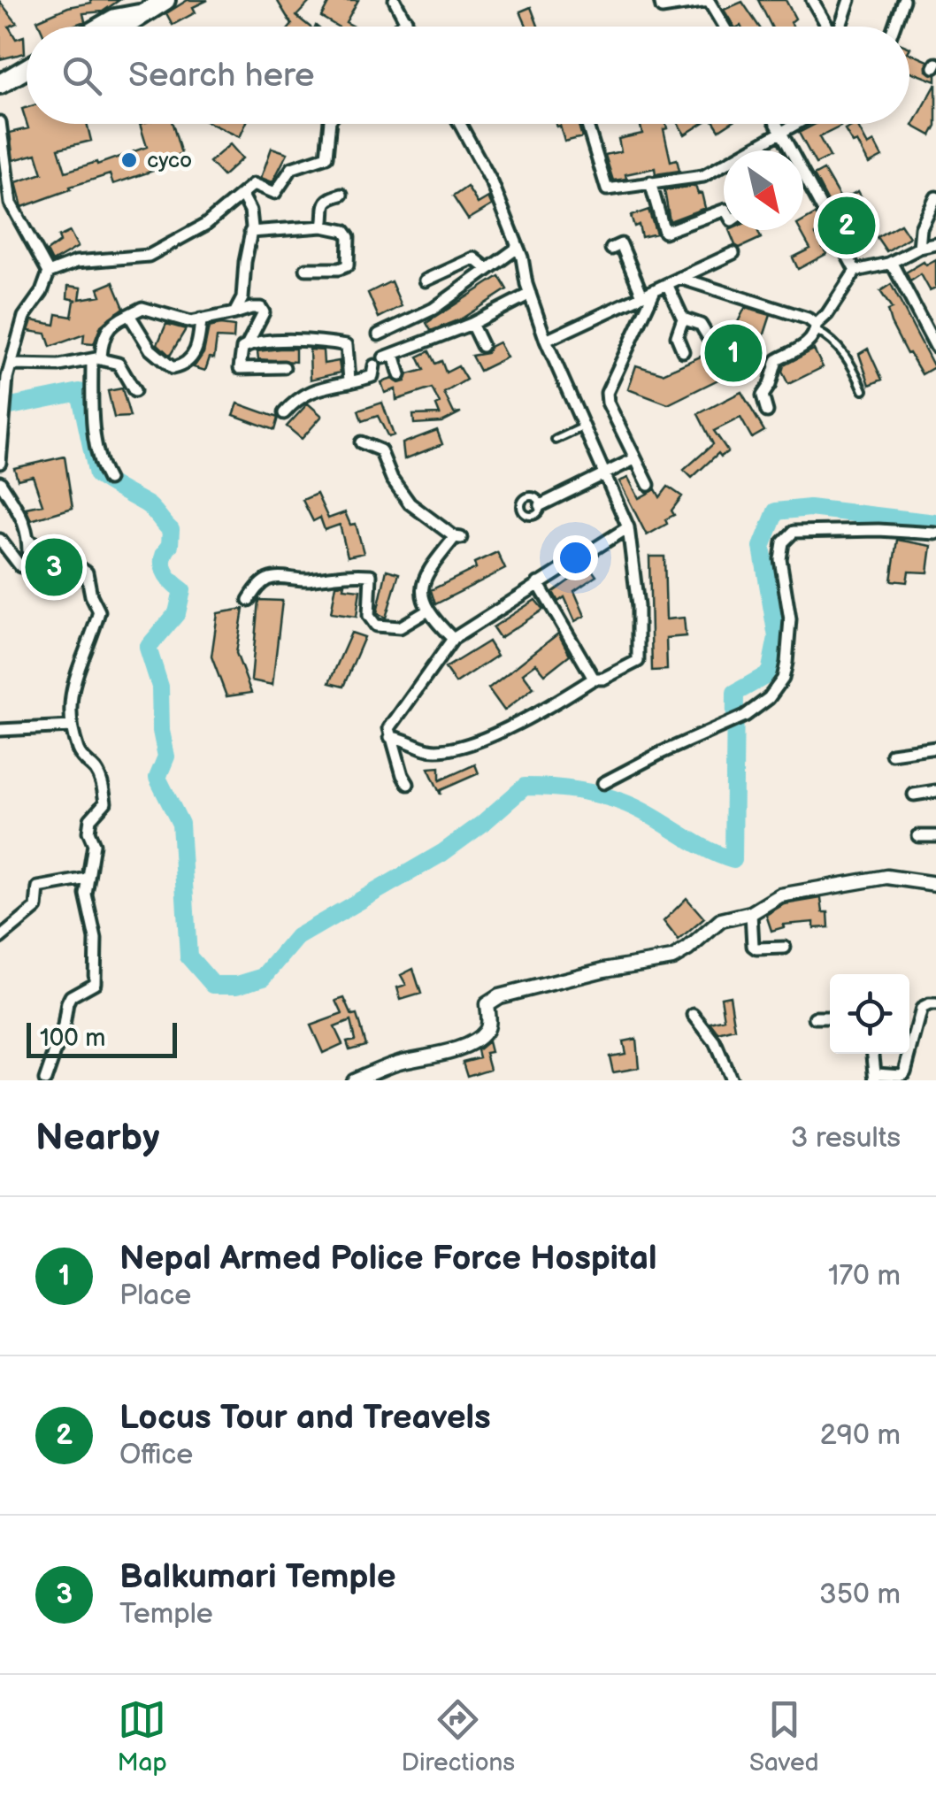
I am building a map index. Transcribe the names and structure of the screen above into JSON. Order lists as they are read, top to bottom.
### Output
{
  "places": ["cyco"],
  "scale_bar": "100 m",
  "north": "bottom right",
  "page": {
    "search": "Search here",
    "pins": ["2", "1", "3"],
    "scale": "100 m",
    "heading": ["Nearby", "3 results"],
    "list": [
      {
        "mark": "1",
        "name": "Nepal Armed Police Force Hospital",
        "note": "Place",
        "value": "170 m"
      },
      {
        "mark": "2",
        "name": "Locus Tour and Treavels",
        "note": "Office",
        "value": "290 m"
      },
      {
        "mark": "3",
        "name": "Balkumari Temple",
        "note": "Temple",
        "value": "350 m"
      }
    ],
    "nav": ["Map", "Directions", "Saved"]
  }
}
